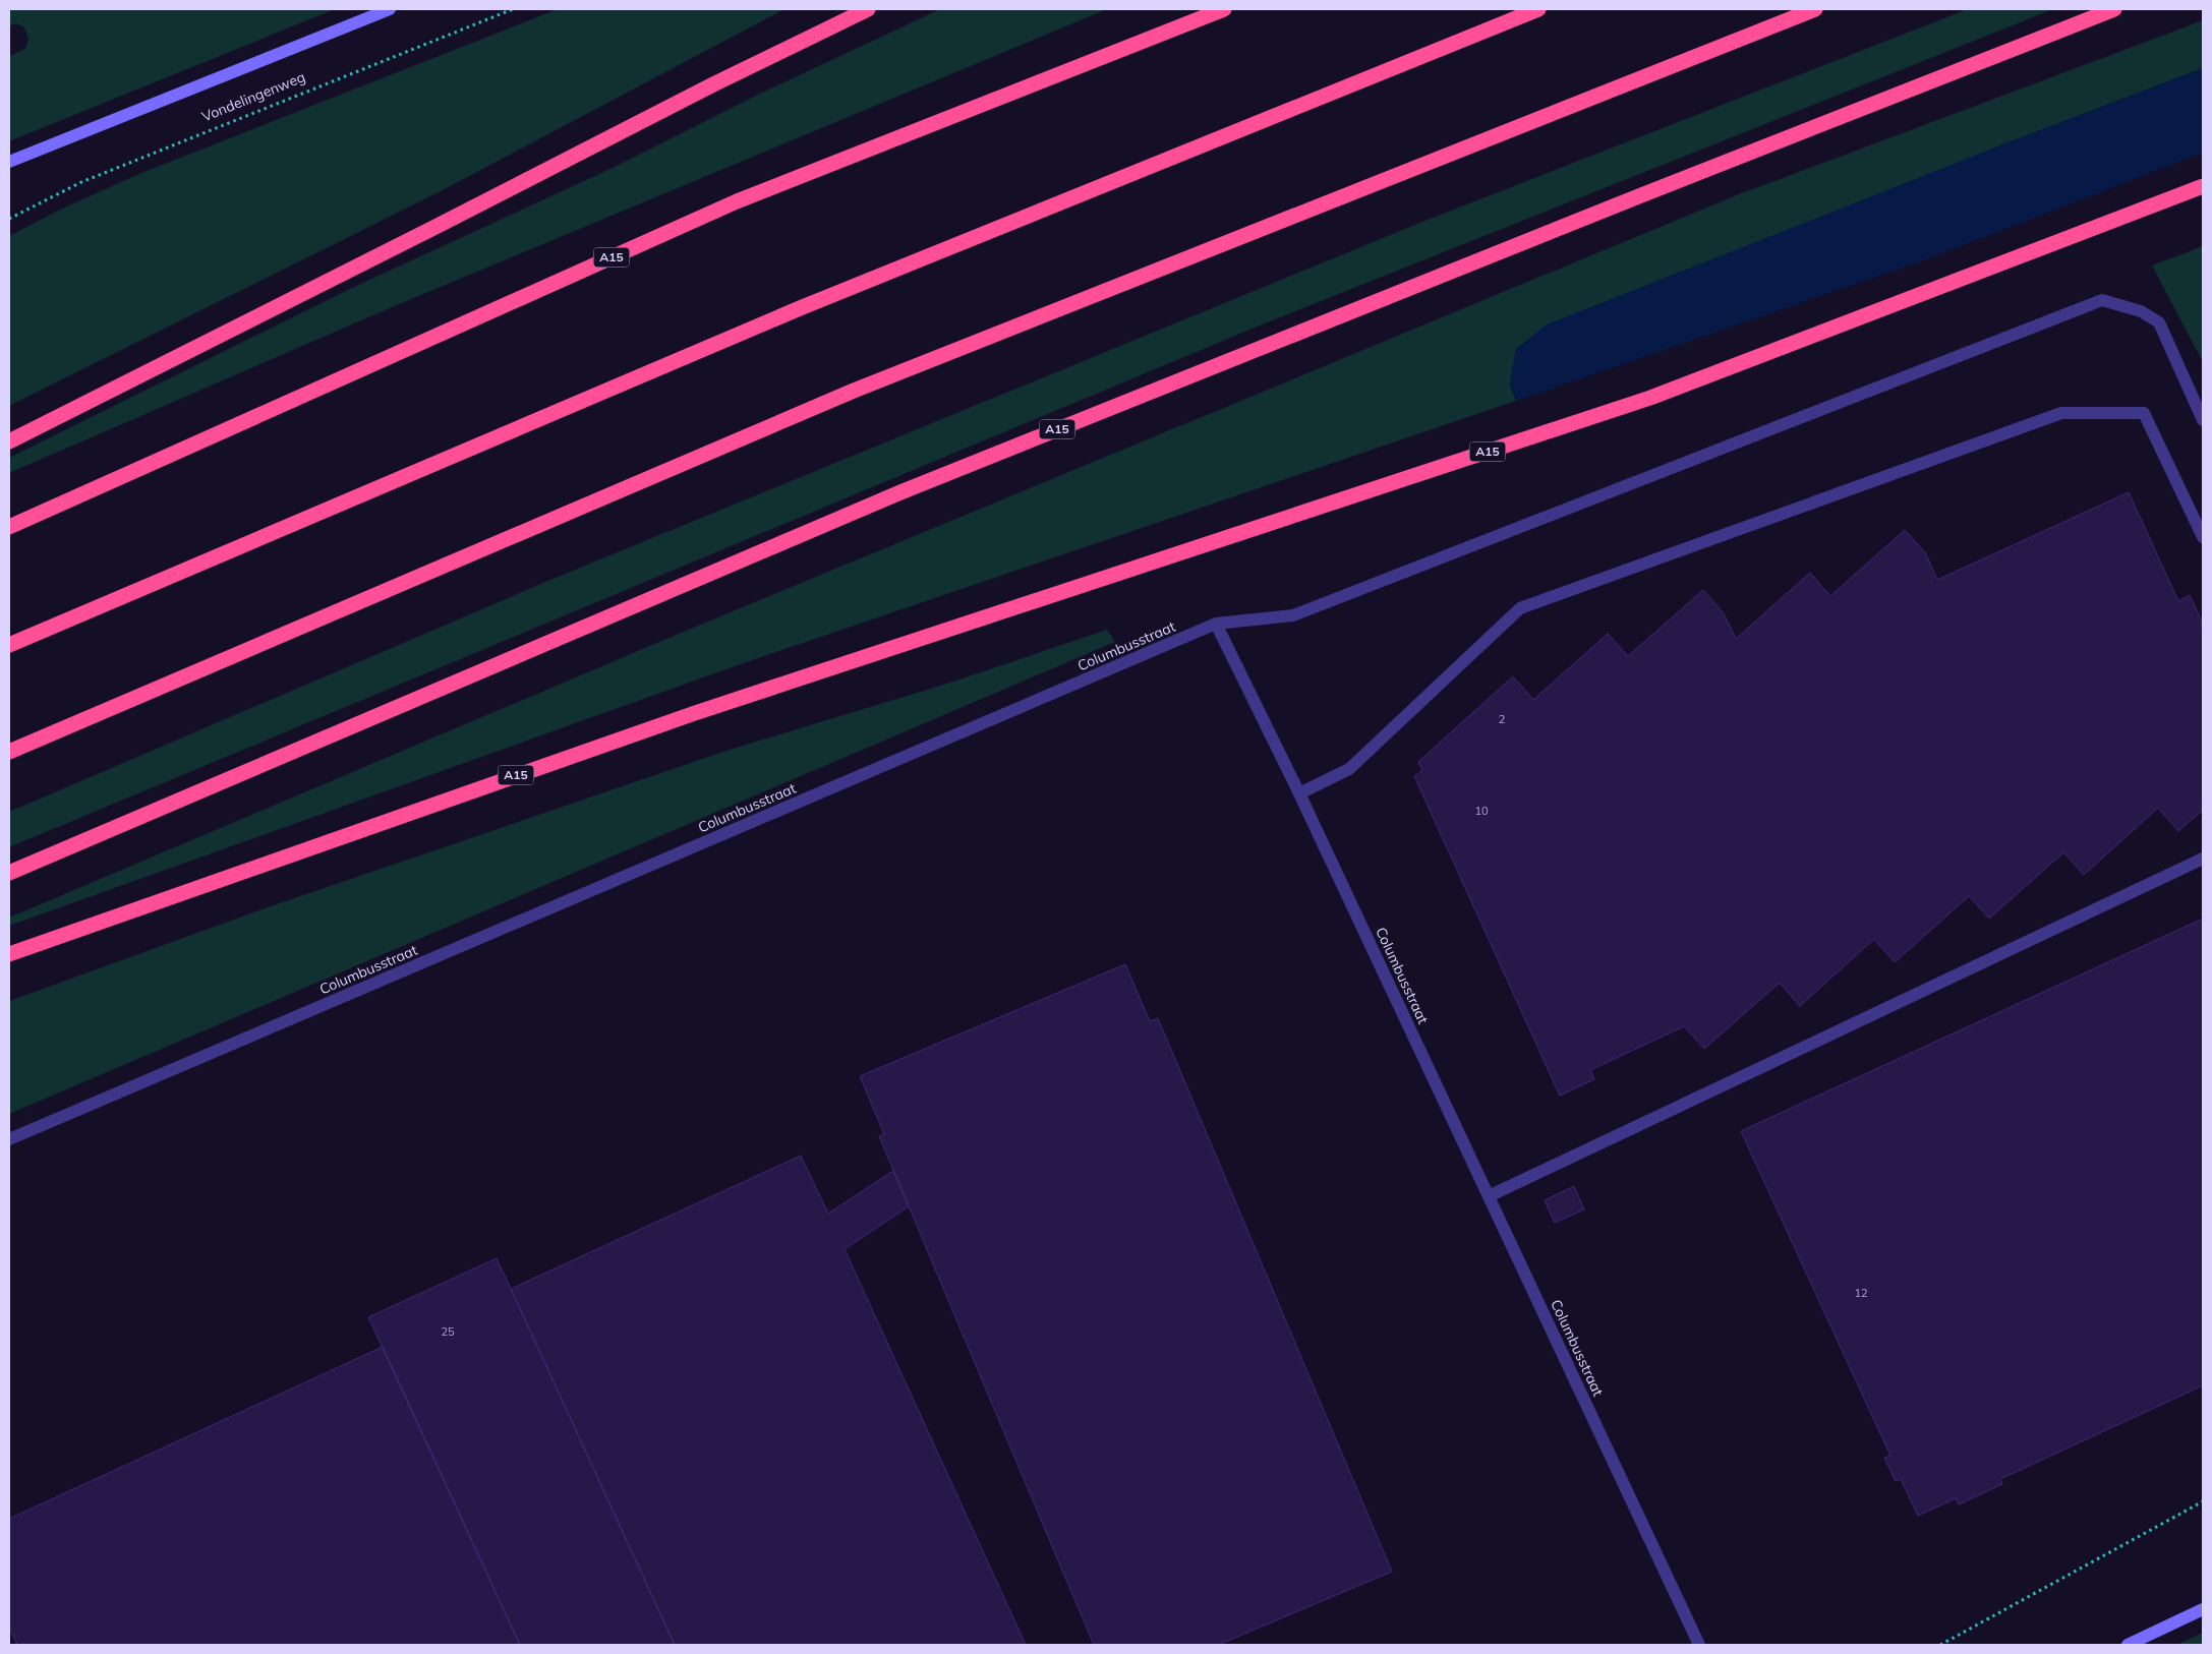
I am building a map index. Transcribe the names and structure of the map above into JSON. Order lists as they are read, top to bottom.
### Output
{
  "streets": {
    "highway": ["A15"],
    "street": ["Columbusstraat"],
    "path": ["Vondelingenweg"]
  },
  "house_numbers": [
    "2",
    "10",
    "12",
    "25"
  ]
}
